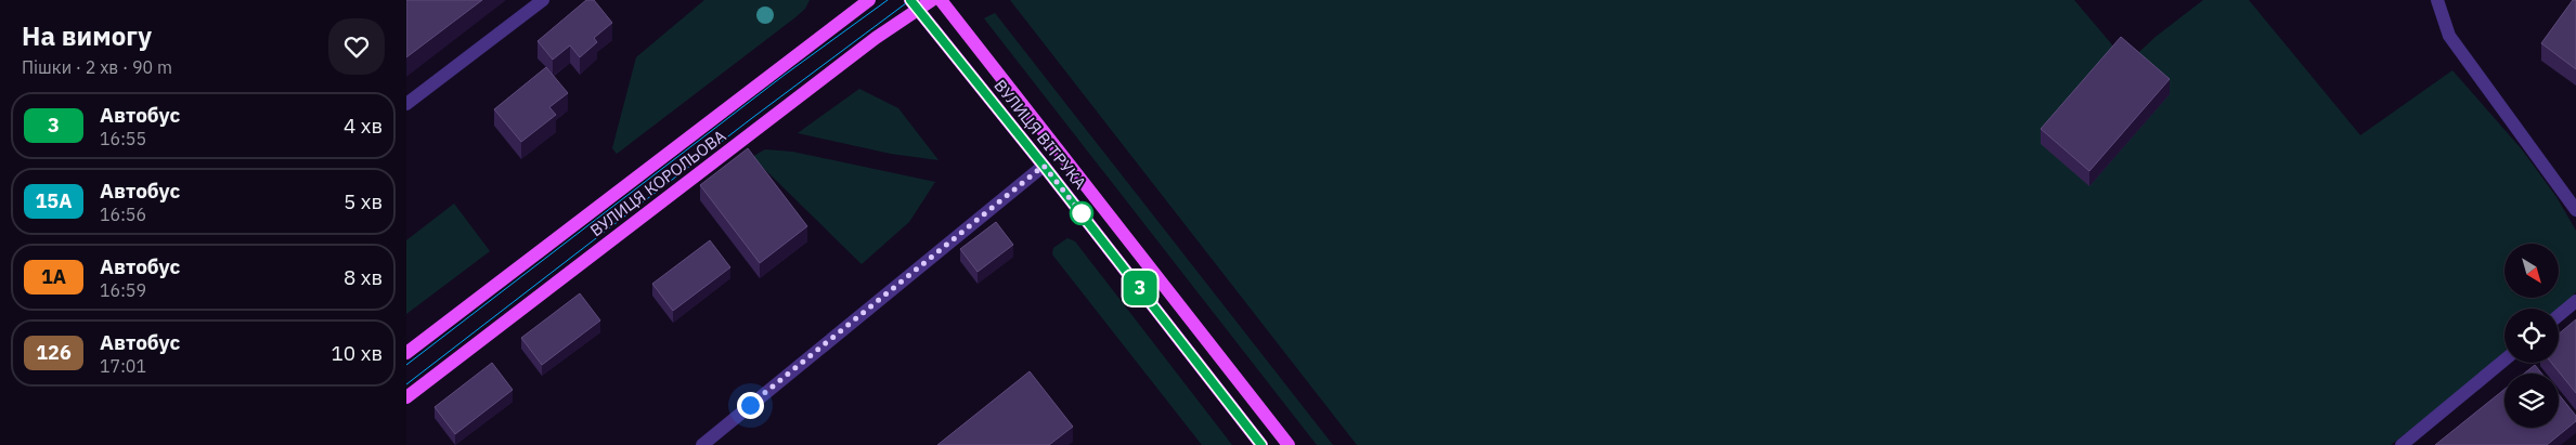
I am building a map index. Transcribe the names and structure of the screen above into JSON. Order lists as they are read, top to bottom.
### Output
{
  "streets": {
    "main road": ["ВУЛИЦЯ ВІТРУКА", "ВУЛИЦЯ КОРОЛЬОВА"]
  },
  "crossings": [
    ["ВУЛИЦЯ ВІТРУКА", "ВУЛИЦЯ КОРОЛЬОВА"]
  ],
  "lines": ["bus line 3"],
  "north": "bottom right",
  "page": {
    "heading": ["На вимогу", "Пішки · 2 хв · 90 m"],
    "on_map": "3",
    "list": [
      {
        "mark": "3",
        "name": "Автобус",
        "note": "16:55",
        "value": "4 хв"
      },
      {
        "mark": "15A",
        "name": "Автобус",
        "note": "16:56",
        "value": "5 хв"
      },
      {
        "mark": "1А",
        "name": "Автобус",
        "note": "16:59",
        "value": "8 хв"
      },
      {
        "mark": "126",
        "name": "Автобус",
        "note": "17:01",
        "value": "10 хв"
      }
    ]
  }
}
